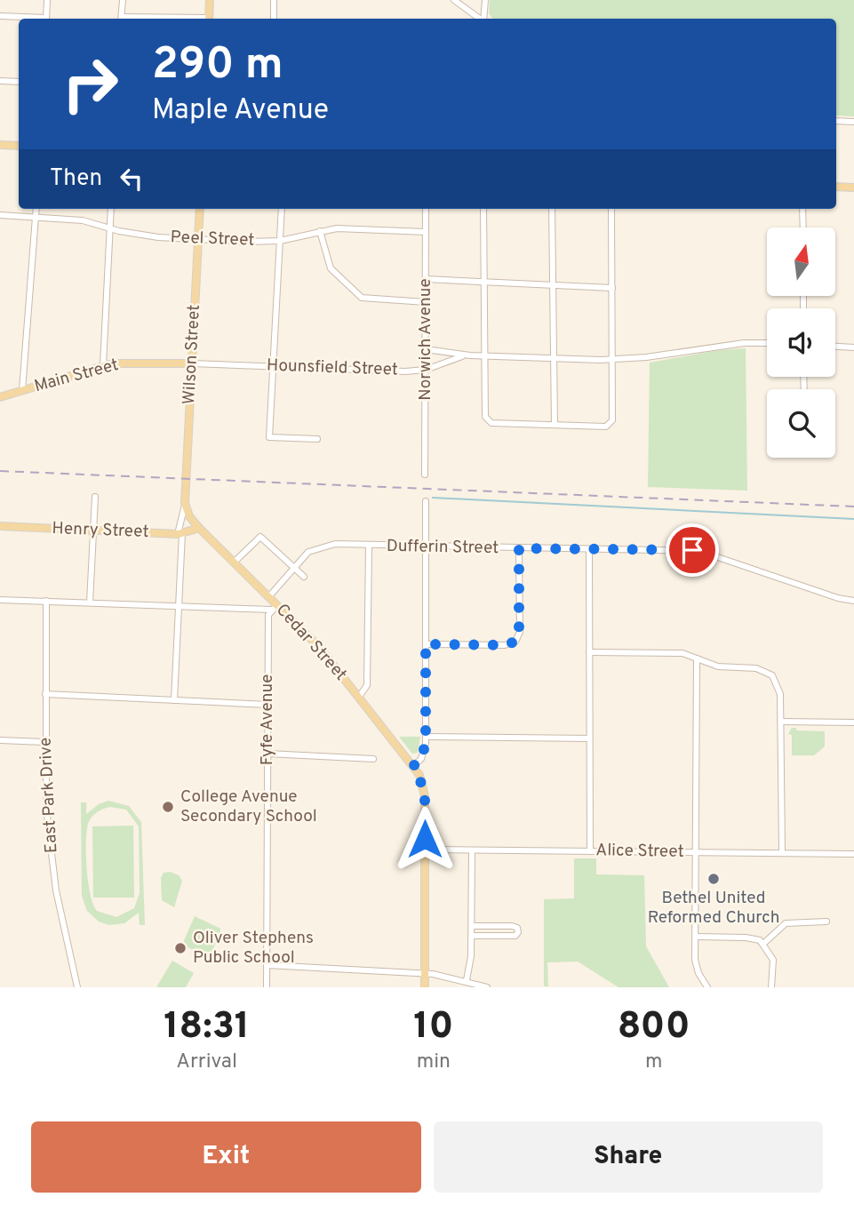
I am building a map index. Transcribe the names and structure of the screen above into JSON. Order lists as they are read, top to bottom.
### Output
{
  "streets": {
    "main road": [
      "Wilson Street",
      "Main Street",
      "Henry Street",
      "Cedar Street"
    ],
    "street": [
      "Peel Street",
      "Norwich Avenue",
      "Hounsfield Street",
      "Dufferin Street",
      "Fyfe Avenue",
      "East Park Drive",
      "Alice Street"
    ]
  },
  "crossings": [
    ["Peel Street", "Norwich Avenue"],
    ["Peel Street", "Wilson Street"],
    ["Norwich Avenue", "Hounsfield Street"],
    ["Wilson Street", "Hounsfield Street"],
    ["Wilson Street", "Main Street"],
    ["Wilson Street", "Henry Street"],
    ["Hounsfield Street", "Main Street"],
    ["Henry Street", "Cedar Street"],
    ["Dufferin Street", "Cedar Street"],
    ["Cedar Street", "Fyfe Avenue"]
  ],
  "places": ["College Avenue Secondary School", "Bethel United Reformed Church", "Oliver Stephens Public School"],
  "north": "top",
  "page": {
    "turn": ["290 m", "Maple Avenue"],
    "then": "Then",
    "eta": [
      "18:31",
      "Arrival",
      "10",
      "min",
      "800",
      "m"
    ],
    "buttons": ["Exit", "Share"]
  }
}
